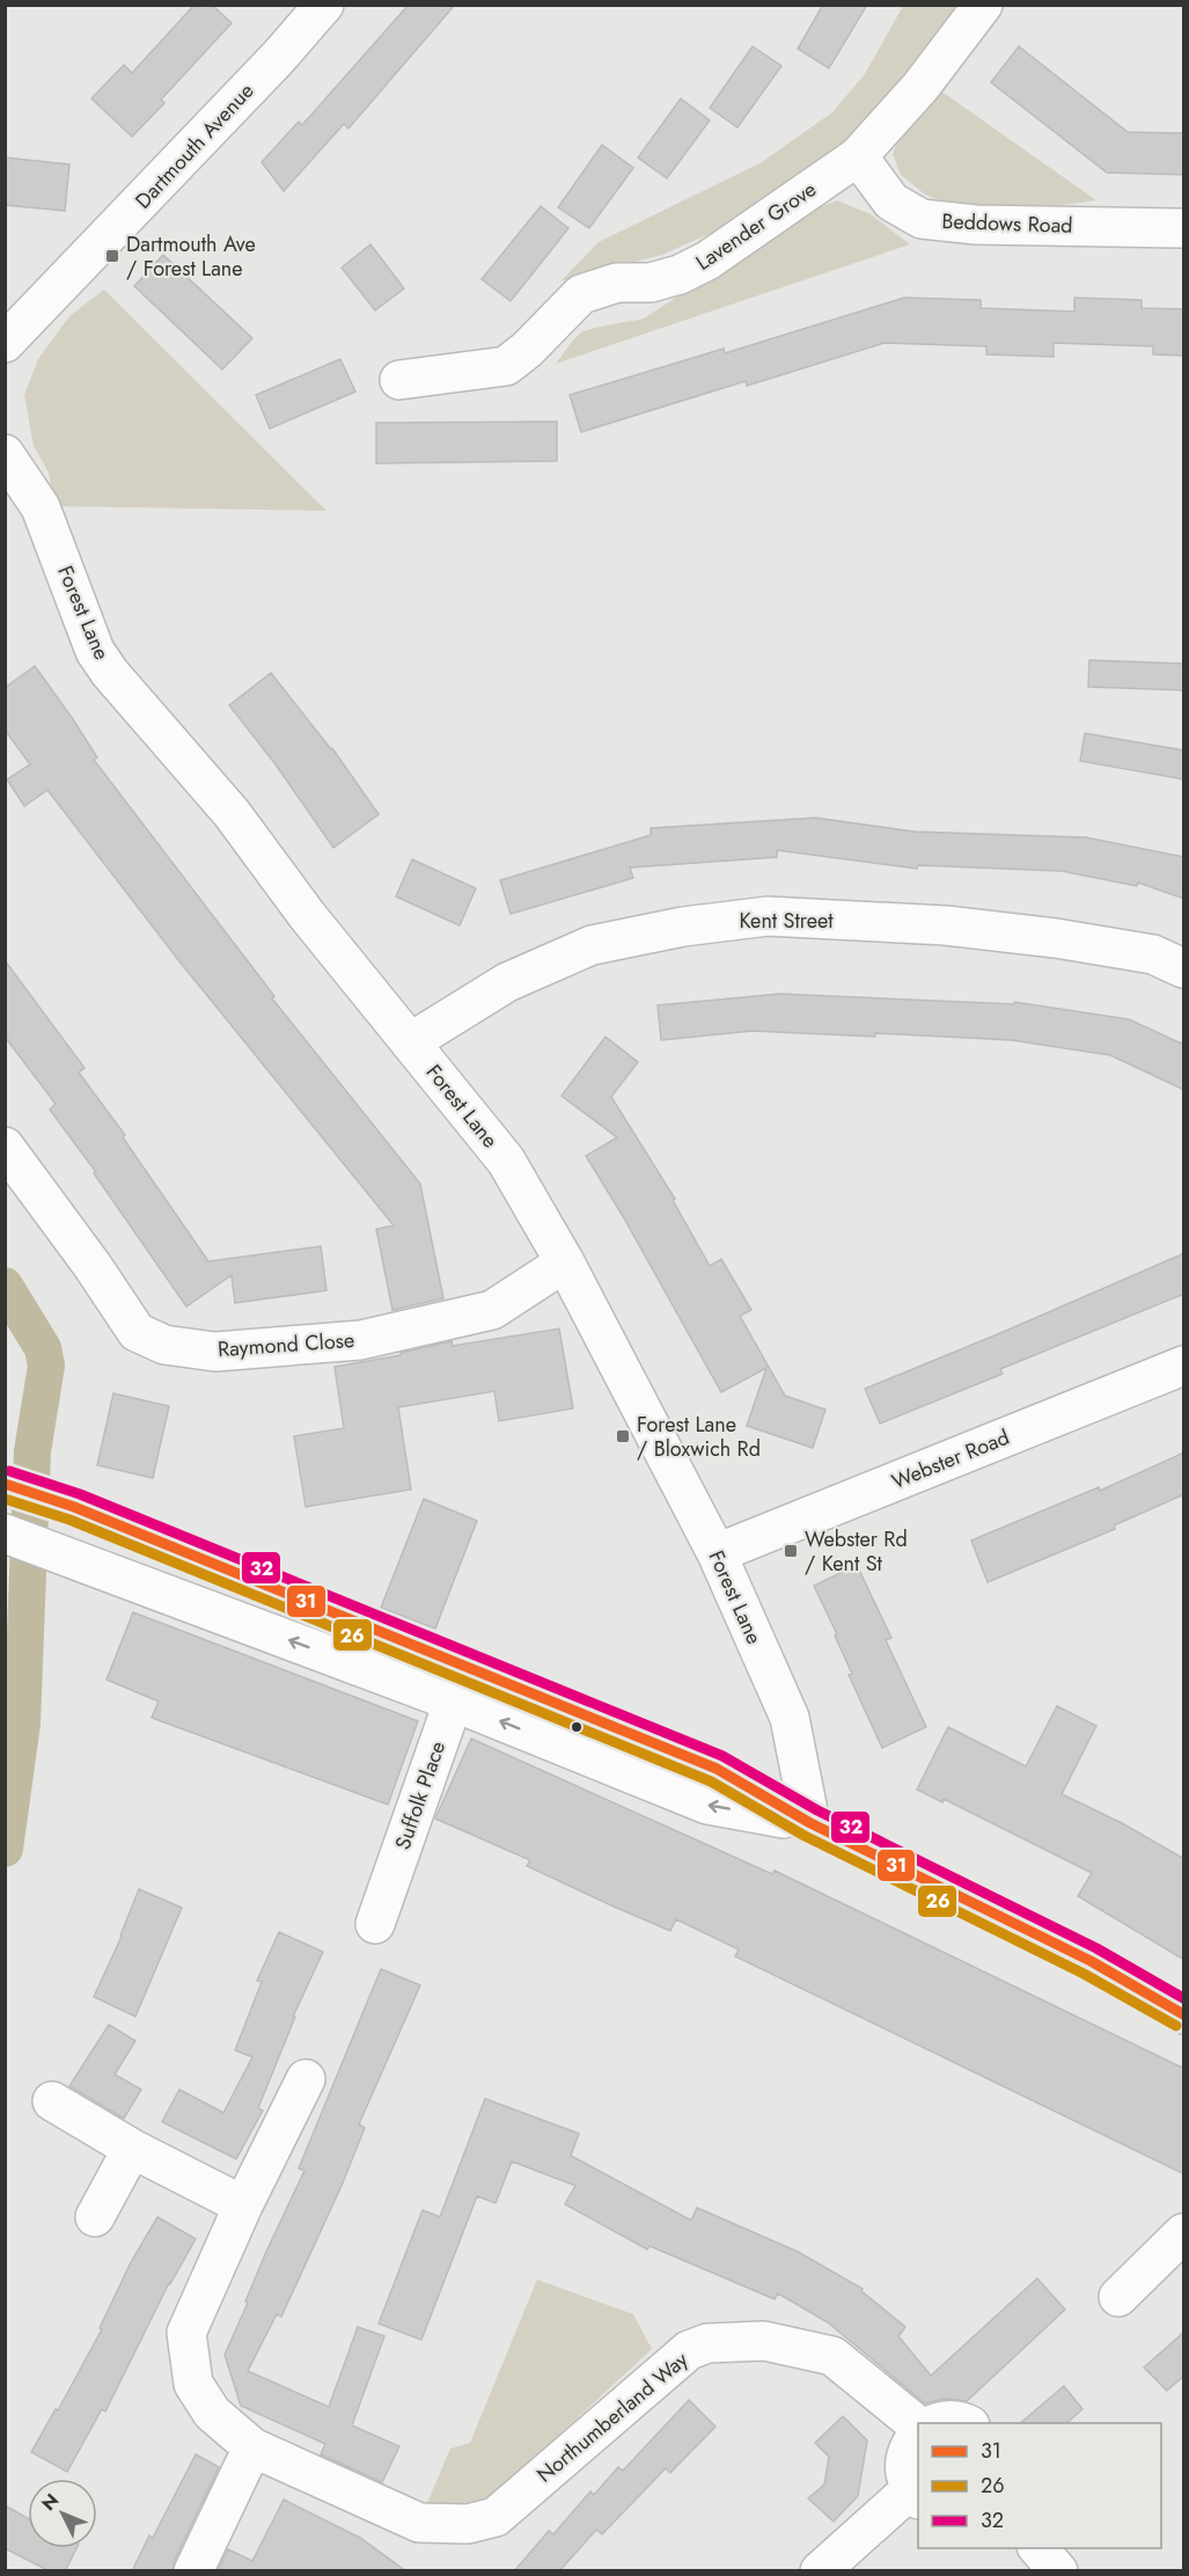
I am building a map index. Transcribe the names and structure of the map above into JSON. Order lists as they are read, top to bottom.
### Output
{
  "streets": {
    "street": [
      "Dartmouth Avenue",
      "Beddows Road",
      "Lavender Grove",
      "Forest Lane",
      "Kent Street",
      "Raymond Close",
      "Webster Road",
      "Suffolk Place",
      "Northumberland Way"
    ]
  },
  "crossings": [
    ["Beddows Road", "Lavender Grove"],
    ["Forest Lane", "Kent Street"],
    ["Forest Lane", "Raymond Close"],
    ["Forest Lane", "Webster Road"]
  ],
  "places": {
    "transit": ["Dartmouth Ave / Forest Lane", "Forest Lane / Bloxwich Rd", "Webster Rd / Kent St"]
  },
  "lines": ["transit line 32", "transit line 31", "transit line 26"],
  "legend": ["31", "26", "32"],
  "north": "top left"
}
